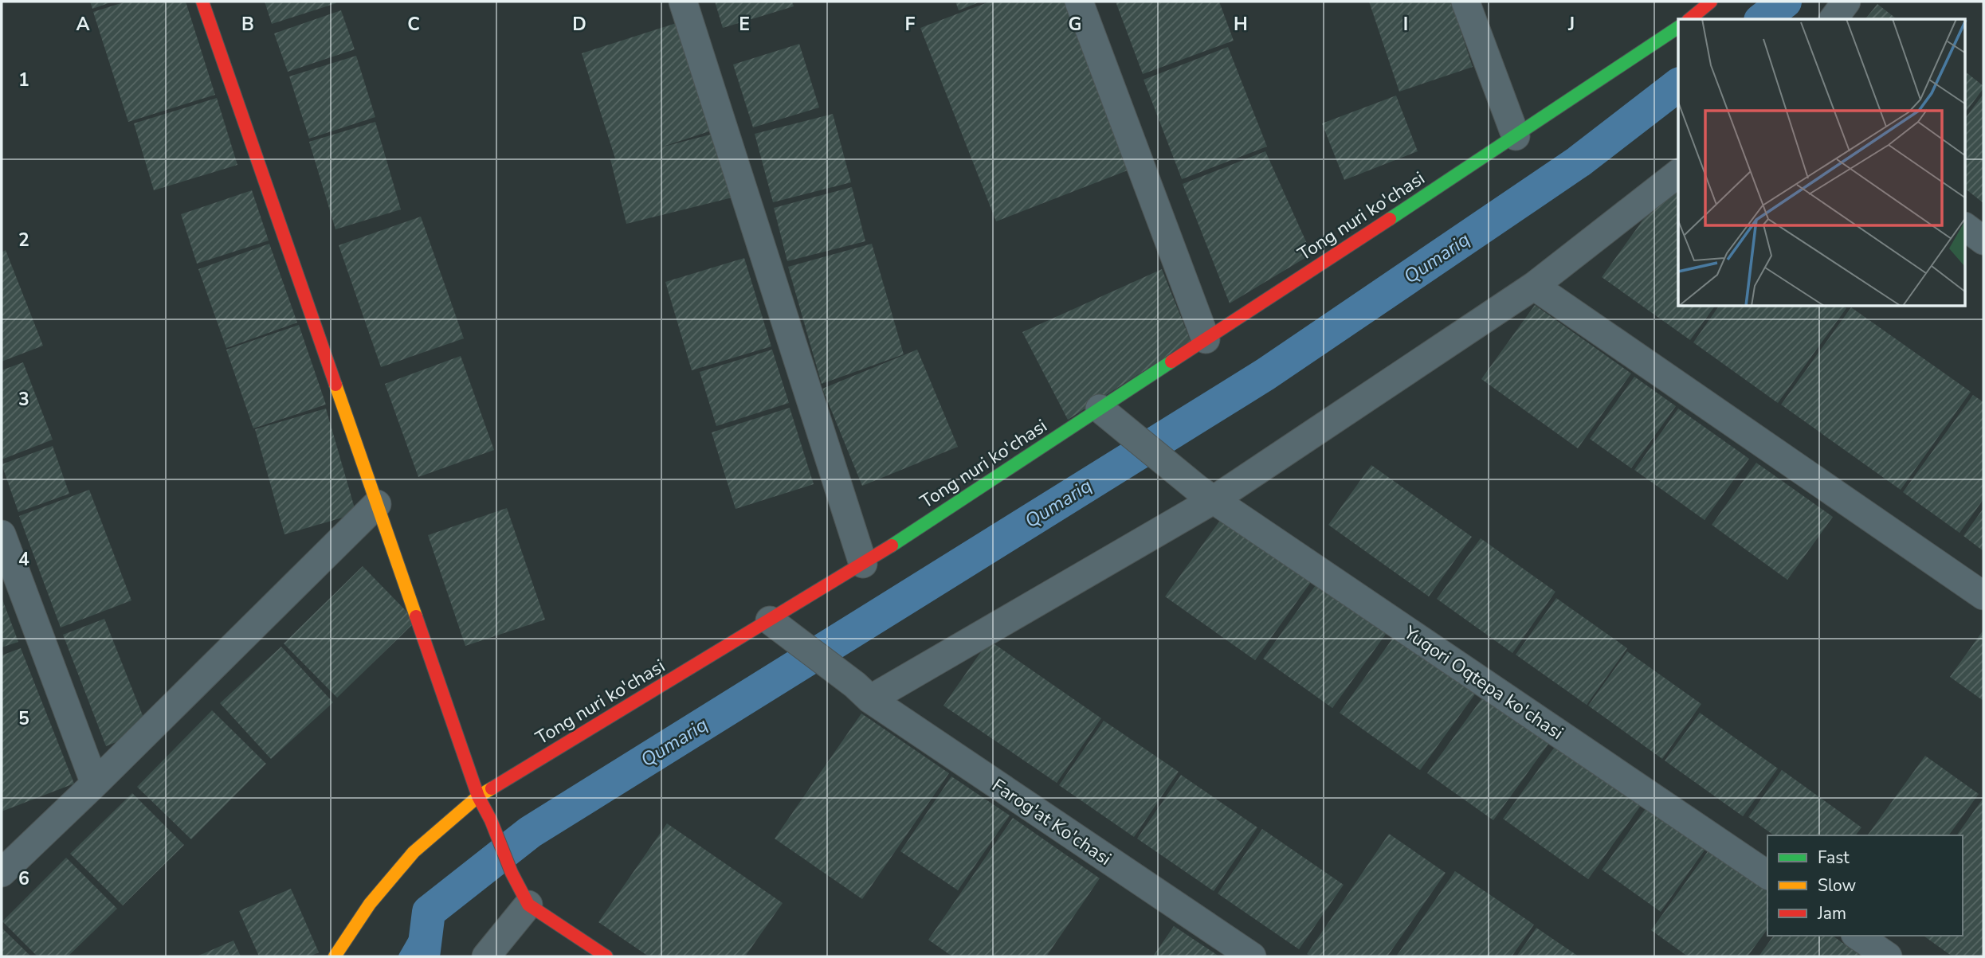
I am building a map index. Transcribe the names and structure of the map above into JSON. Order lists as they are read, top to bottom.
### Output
{
  "streets": {
    "street": ["Tong nuri ko'chasi", "Yuqori Oqtepa ko'chasi", "Farog'at Ko'chasi"]
  },
  "crossings": [
    ["Tong nuri ko'chasi", "Yuqori Oqtepa ko'chasi"],
    ["Tong nuri ko'chasi", "Farog'at Ko'chasi"]
  ],
  "water": ["Qumariq"],
  "legend": ["Fast", "Slow", "Jam"],
  "grid": {
    "columns": [
      "A",
      "B",
      "C",
      "D",
      "E",
      "F",
      "G",
      "H",
      "I",
      "J"
    ],
    "rows": [
      "1",
      "2",
      "3",
      "4",
      "5",
      "6"
    ]
  }
}
